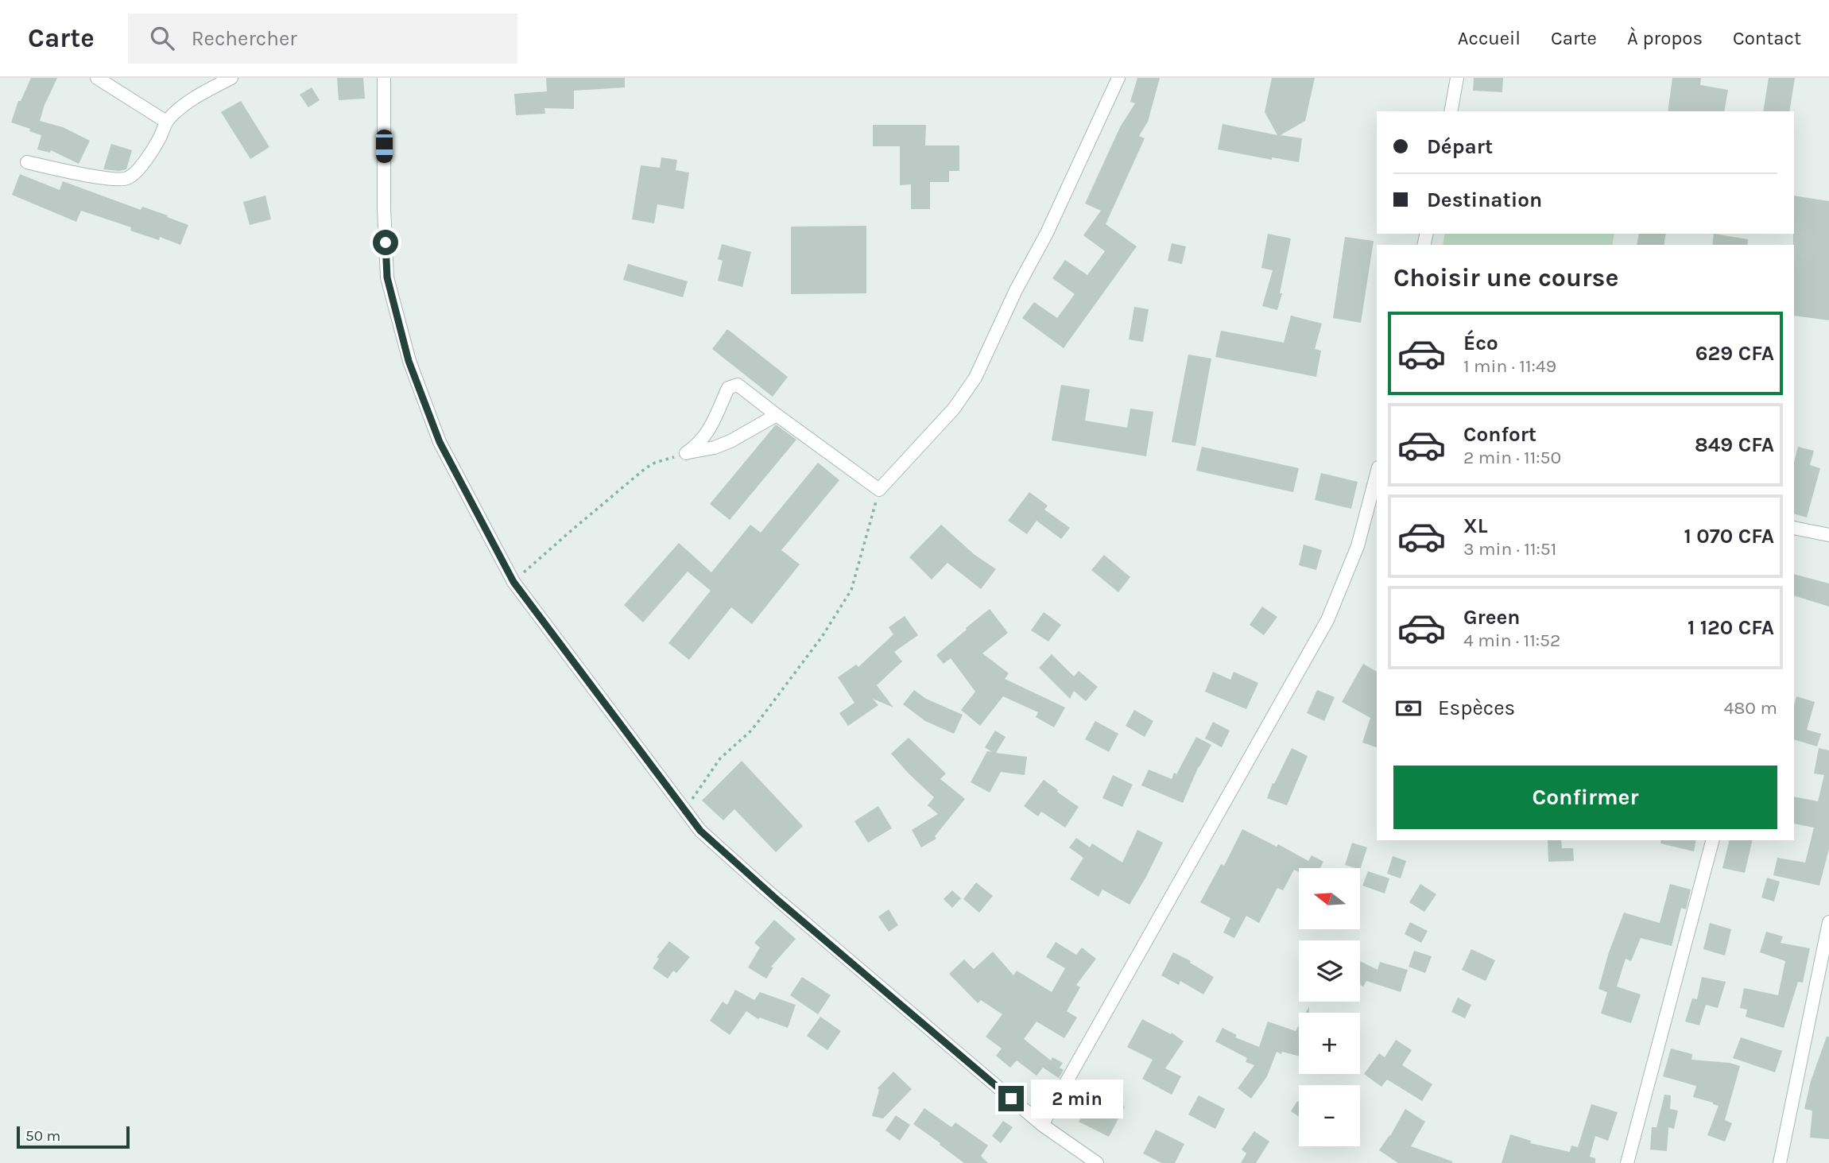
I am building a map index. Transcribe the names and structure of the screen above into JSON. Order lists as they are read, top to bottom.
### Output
{
  "scale_bar": "50 m",
  "north": "left",
  "page": {
    "header": "Carte",
    "search": "Rechercher",
    "nav": [
      "Accueil",
      "Carte",
      "À propos",
      "Contact"
    ],
    "banner": ["Départ", "Destination"],
    "heading": "Choisir une course",
    "list": [
      {
        "name": "Éco",
        "note": "1 min · 11:49",
        "value": "629 CFA"
      },
      {
        "name": "Confort",
        "note": "2 min · 11:50",
        "value": "849 CFA"
      },
      {
        "name": "XL",
        "note": "3 min · 11:51",
        "value": "1 070 CFA"
      },
      {
        "name": "Green",
        "note": "4 min · 11:52",
        "value": "1 120 CFA"
      }
    ],
    "pay": ["Espèces", "480 m"],
    "buttons": "Confirmer",
    "map_buttons": ["+", "−"],
    "bubble": "2 min",
    "scale": "50 m"
  }
}
